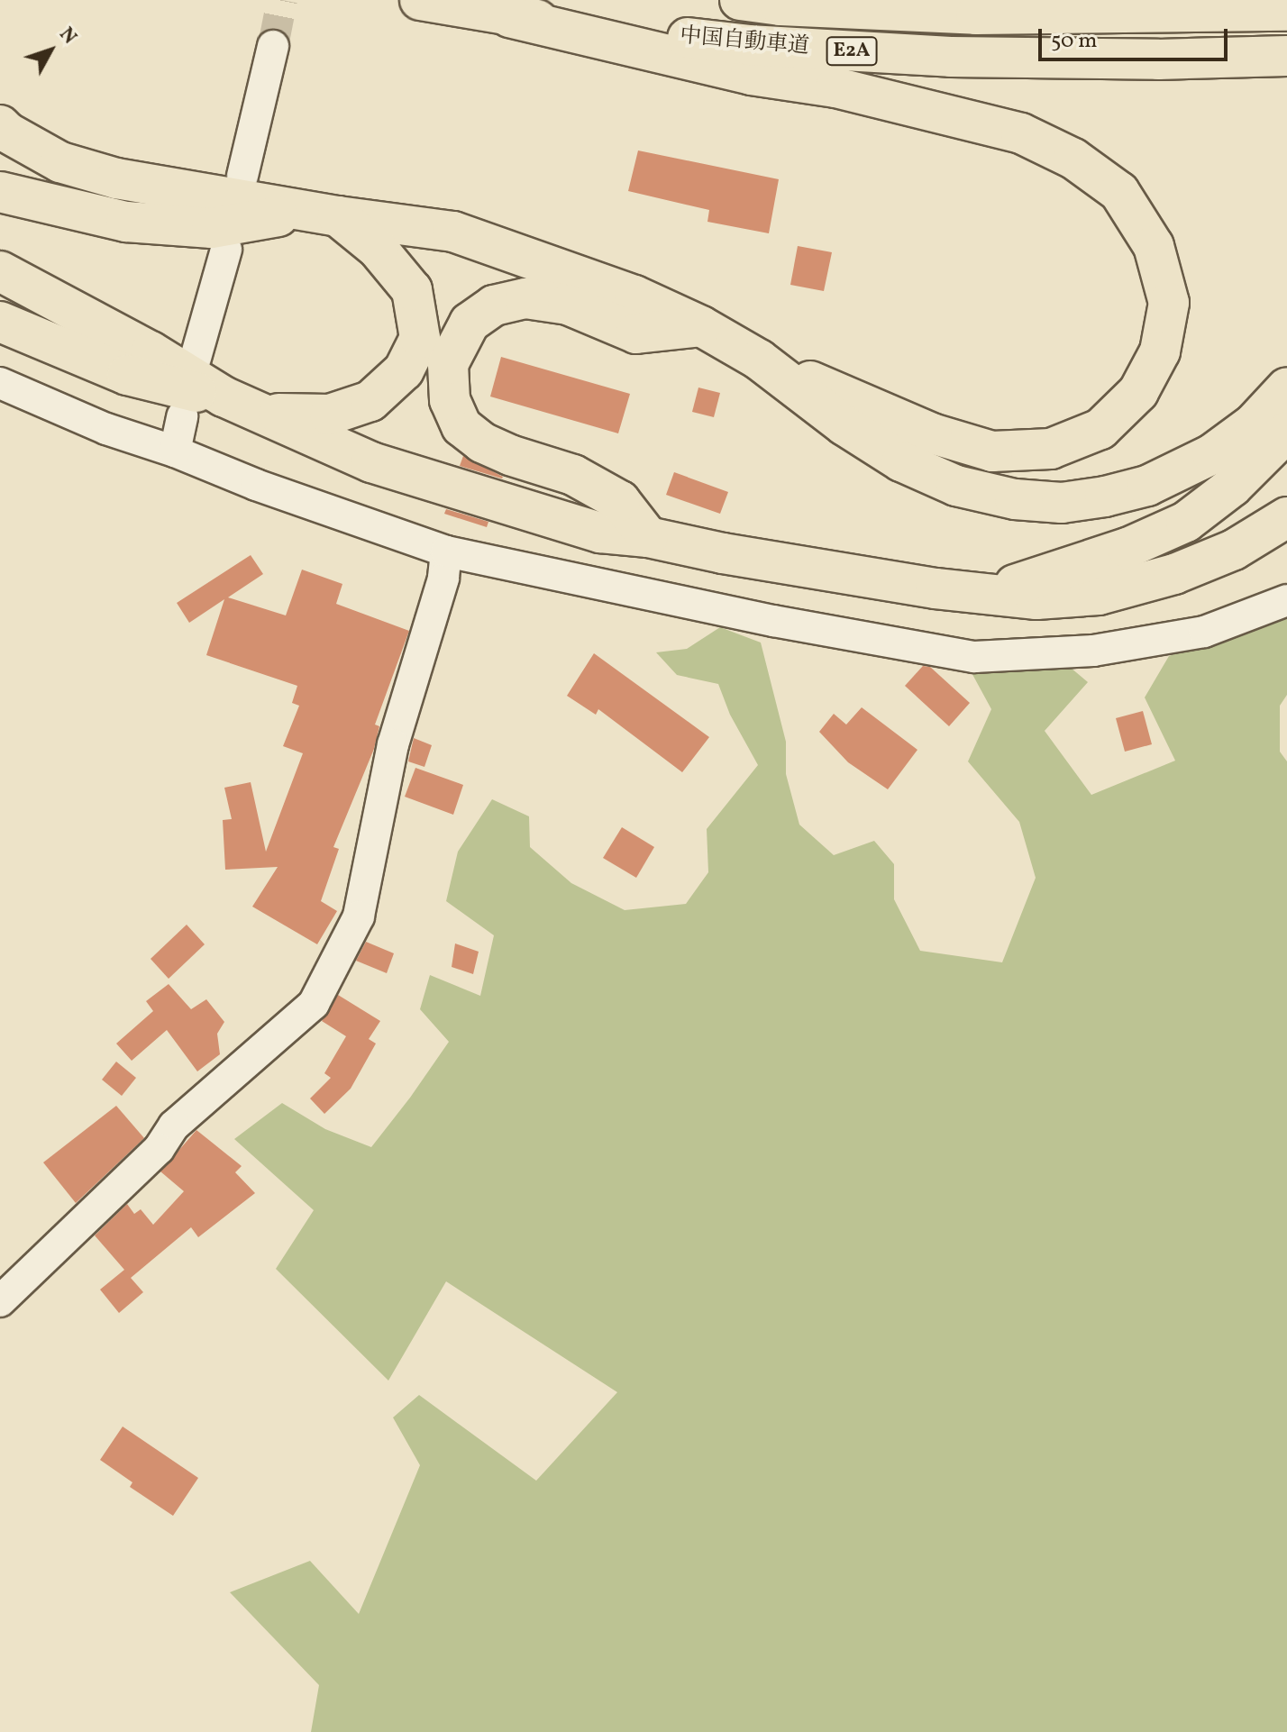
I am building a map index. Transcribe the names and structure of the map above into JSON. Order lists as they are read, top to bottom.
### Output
{
  "streets": {
    "highway": ["中国自動車道", "E2A"]
  },
  "scale_bar": "50 m",
  "north": "top right"
}
